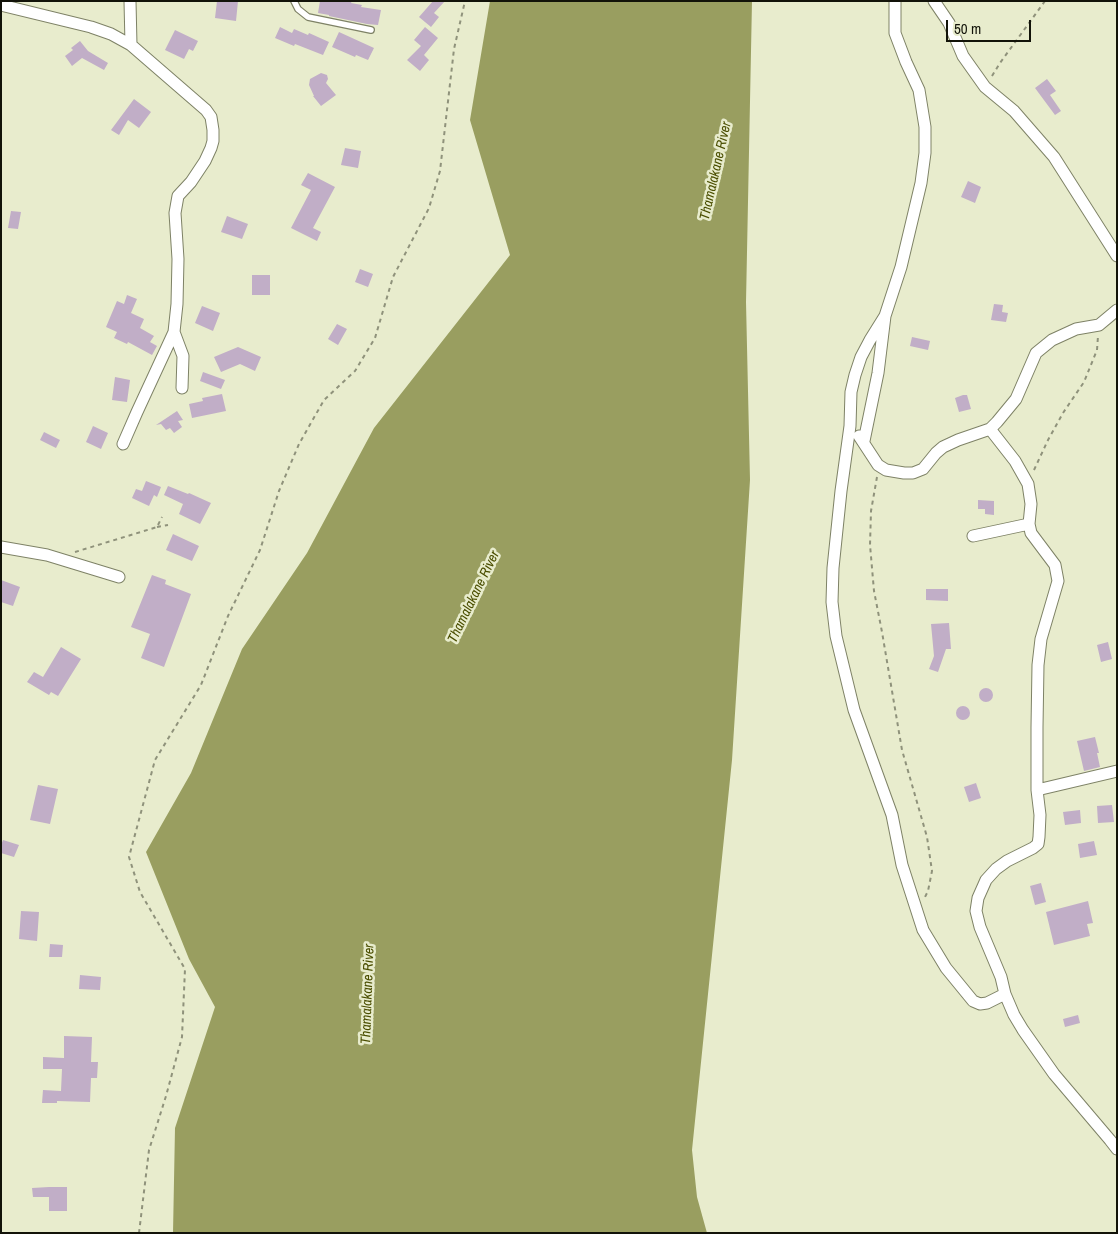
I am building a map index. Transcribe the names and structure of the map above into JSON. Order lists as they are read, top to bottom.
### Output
{
  "water": ["Thamalakane River"],
  "scale_bar": "50 m"
}
